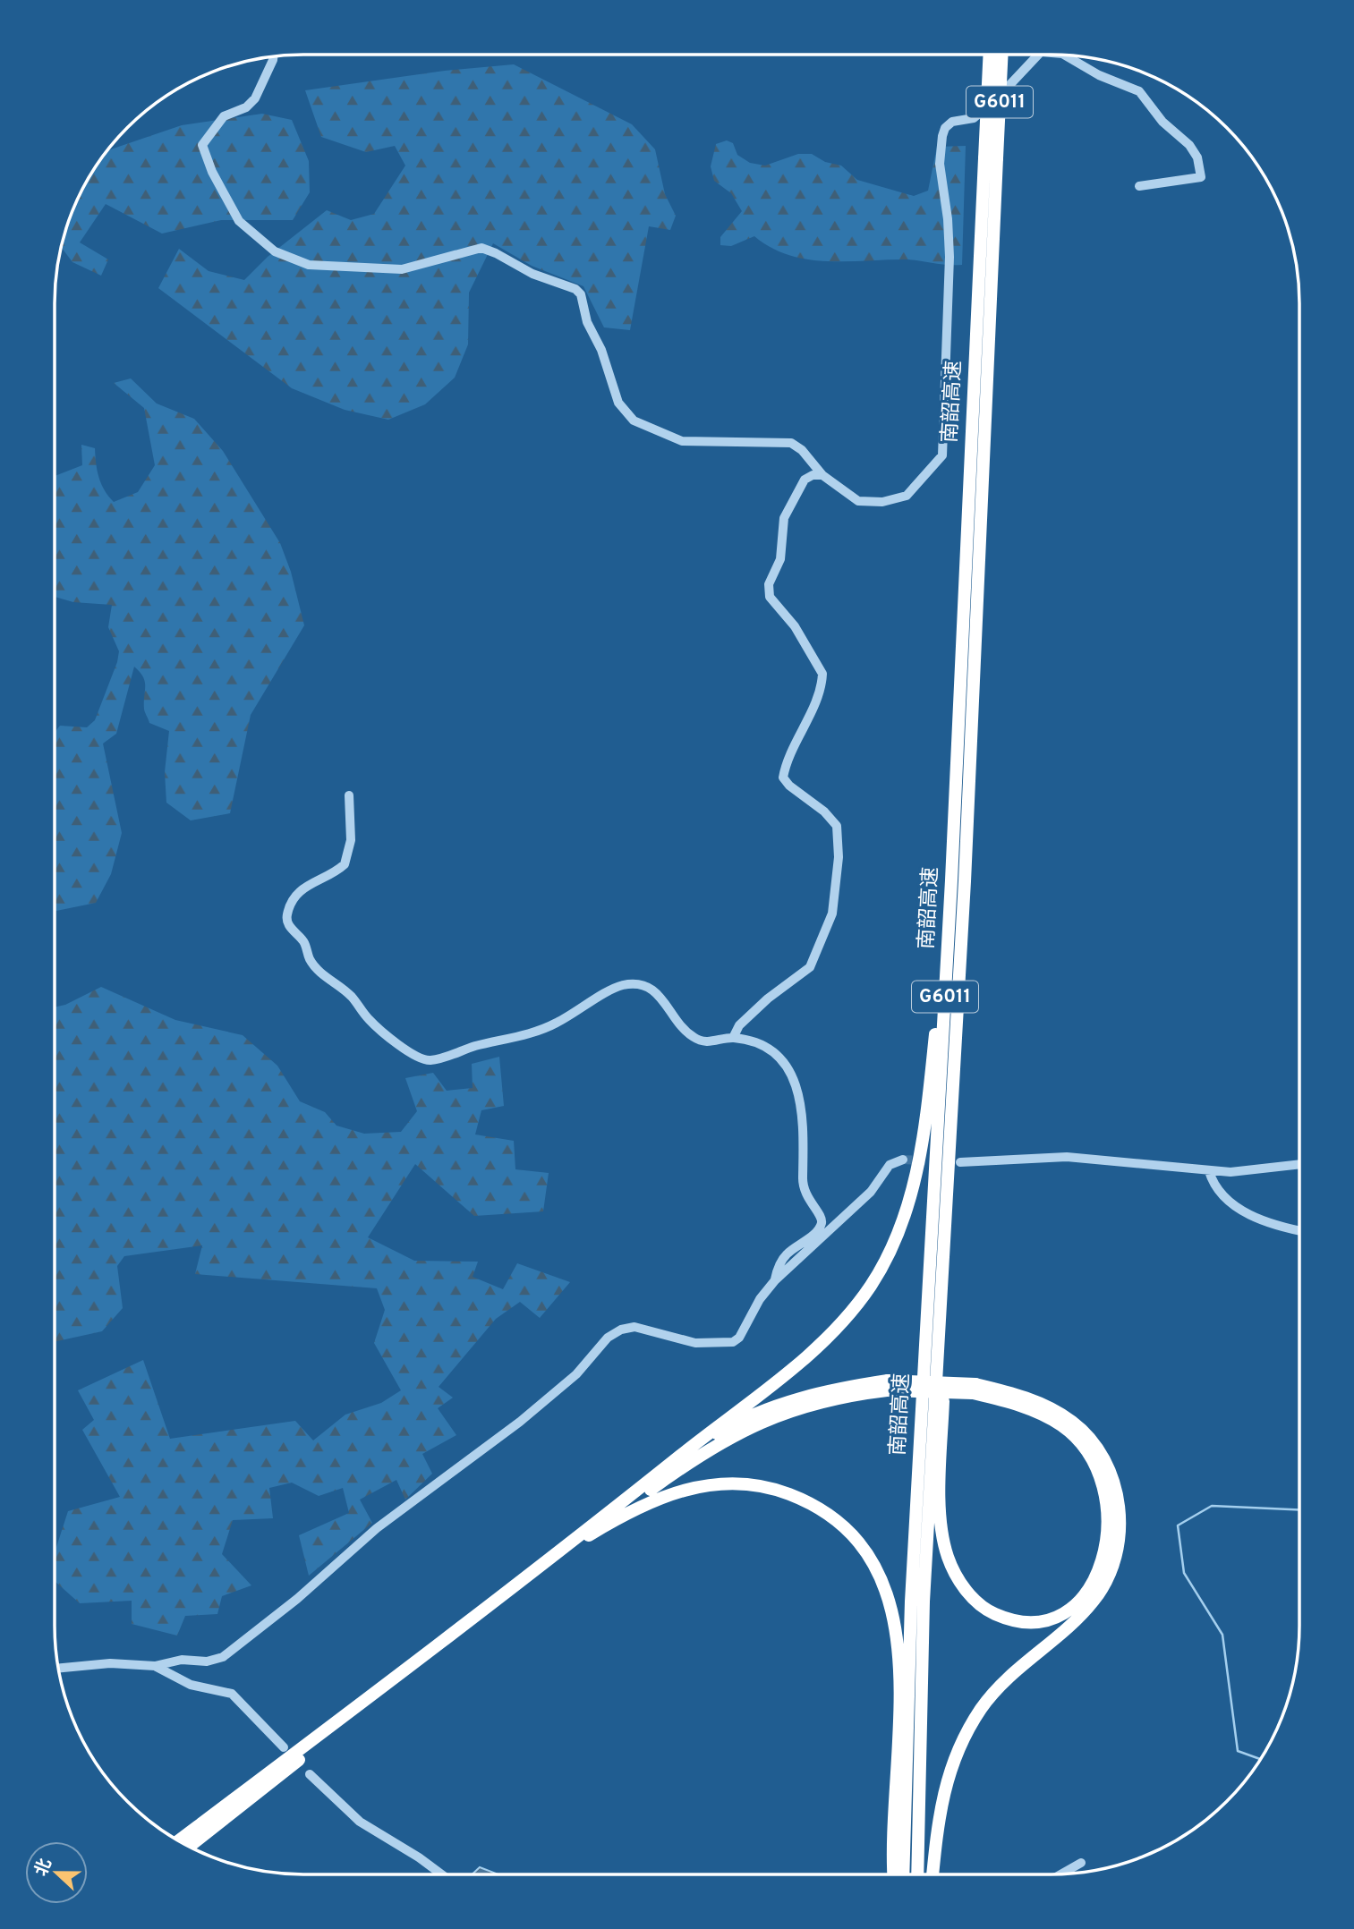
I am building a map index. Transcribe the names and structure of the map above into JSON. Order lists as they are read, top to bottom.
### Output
{
  "streets": {
    "highway": ["G6011", "南韶高速"]
  },
  "north": "left"
}
